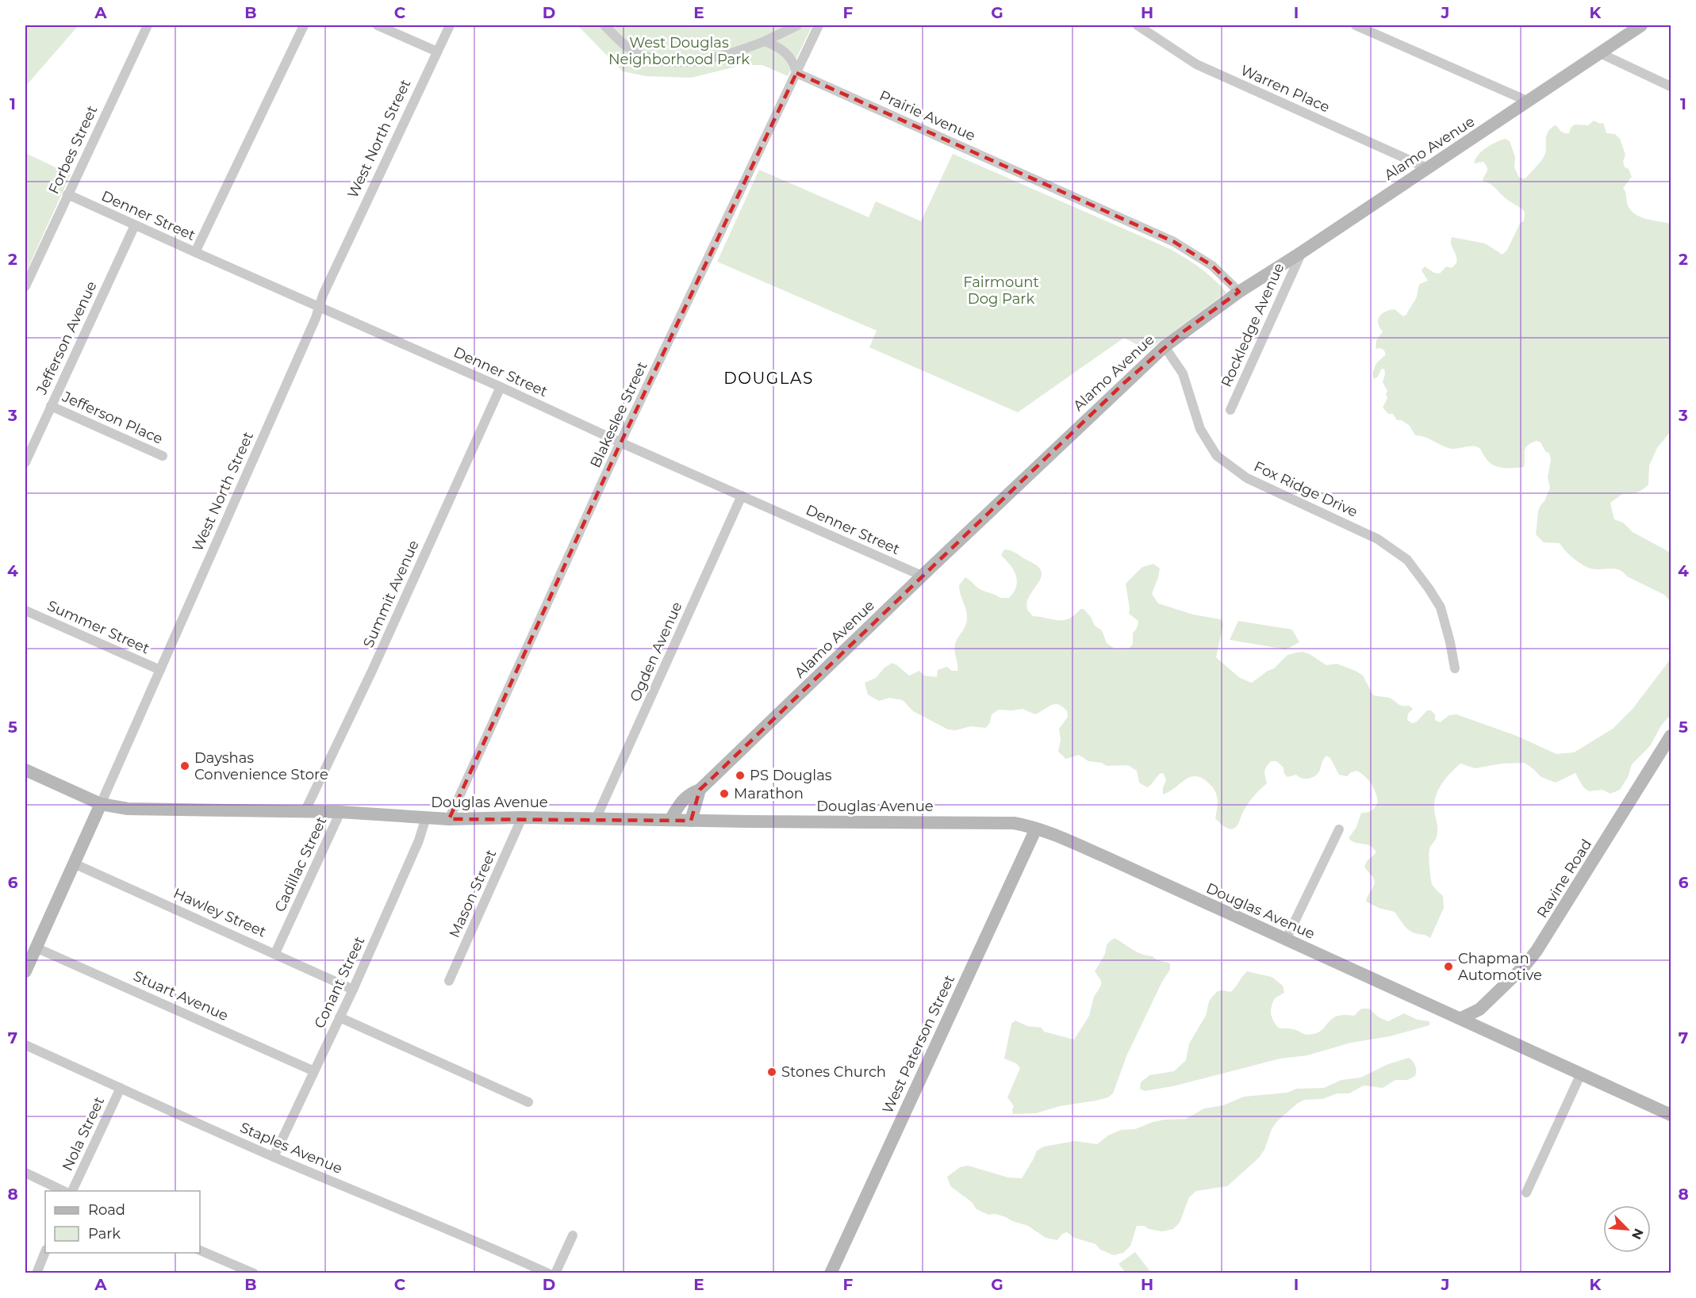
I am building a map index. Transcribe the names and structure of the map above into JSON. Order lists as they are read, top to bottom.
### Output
{
  "streets": {
    "street": [
      "Warren Place",
      "Prairie Avenue",
      "West North Street",
      "Alamo Avenue",
      "Forbes Street",
      "Denner Street",
      "Rockledge Avenue",
      "Jefferson Avenue",
      "Blakeslee Street",
      "Jefferson Place",
      "Fox Ridge Drive",
      "Summit Avenue",
      "Summer Street",
      "Ogden Avenue",
      "Douglas Avenue",
      "Cadillac Street",
      "Ravine Road",
      "Mason Street",
      "Hawley Street",
      "Conant Street",
      "Stuart Avenue",
      "West Paterson Street",
      "Nola Street",
      "Staples Avenue"
    ]
  },
  "crossings": [
    ["Warren Place", "Alamo Avenue"],
    ["Prairie Avenue", "Alamo Avenue"],
    ["Prairie Avenue", "Blakeslee Street"],
    ["West North Street", "Denner Street"],
    ["West North Street", "Summer Street"],
    ["West North Street", "Douglas Avenue"],
    ["West North Street", "Hawley Street"],
    ["West North Street", "Stuart Avenue"],
    ["Alamo Avenue", "Denner Street"],
    ["Alamo Avenue", "Rockledge Avenue"],
    ["Alamo Avenue", "Fox Ridge Drive"],
    ["Alamo Avenue", "Douglas Avenue"],
    ["Forbes Street", "Denner Street"],
    ["Denner Street", "Jefferson Avenue"],
    ["Denner Street", "Blakeslee Street"],
    ["Denner Street", "Summit Avenue"],
    ["Denner Street", "Ogden Avenue"],
    ["Jefferson Avenue", "Jefferson Place"],
    ["Blakeslee Street", "Douglas Avenue"],
    ["Summit Avenue", "Douglas Avenue"],
    ["Ogden Avenue", "Douglas Avenue"],
    ["Douglas Avenue", "Cadillac Street"],
    ["Douglas Avenue", "Ravine Road"],
    ["Douglas Avenue", "Mason Street"],
    ["Douglas Avenue", "Conant Street"],
    ["Douglas Avenue", "West Paterson Street"],
    ["Cadillac Street", "Hawley Street"],
    ["Hawley Street", "Conant Street"],
    ["Conant Street", "Stuart Avenue"],
    ["Conant Street", "Staples Avenue"],
    ["Nola Street", "Staples Avenue"]
  ],
  "districts": ["DOUGLAS"],
  "parks": ["West Douglas Neighborhood Park", "Fairmount Dog Park"],
  "places": [
    "Dayshas Convenience Store",
    "PS Douglas",
    "Marathon",
    "Chapman Automotive",
    "Stones Church"
  ],
  "legend": ["Road", "Park"],
  "north": "bottom right",
  "grid": {
    "columns": [
      "A",
      "B",
      "C",
      "D",
      "E",
      "F",
      "G",
      "H",
      "I",
      "J",
      "K"
    ],
    "rows": [
      "1",
      "2",
      "3",
      "4",
      "5",
      "6",
      "7",
      "8"
    ]
  }
}
